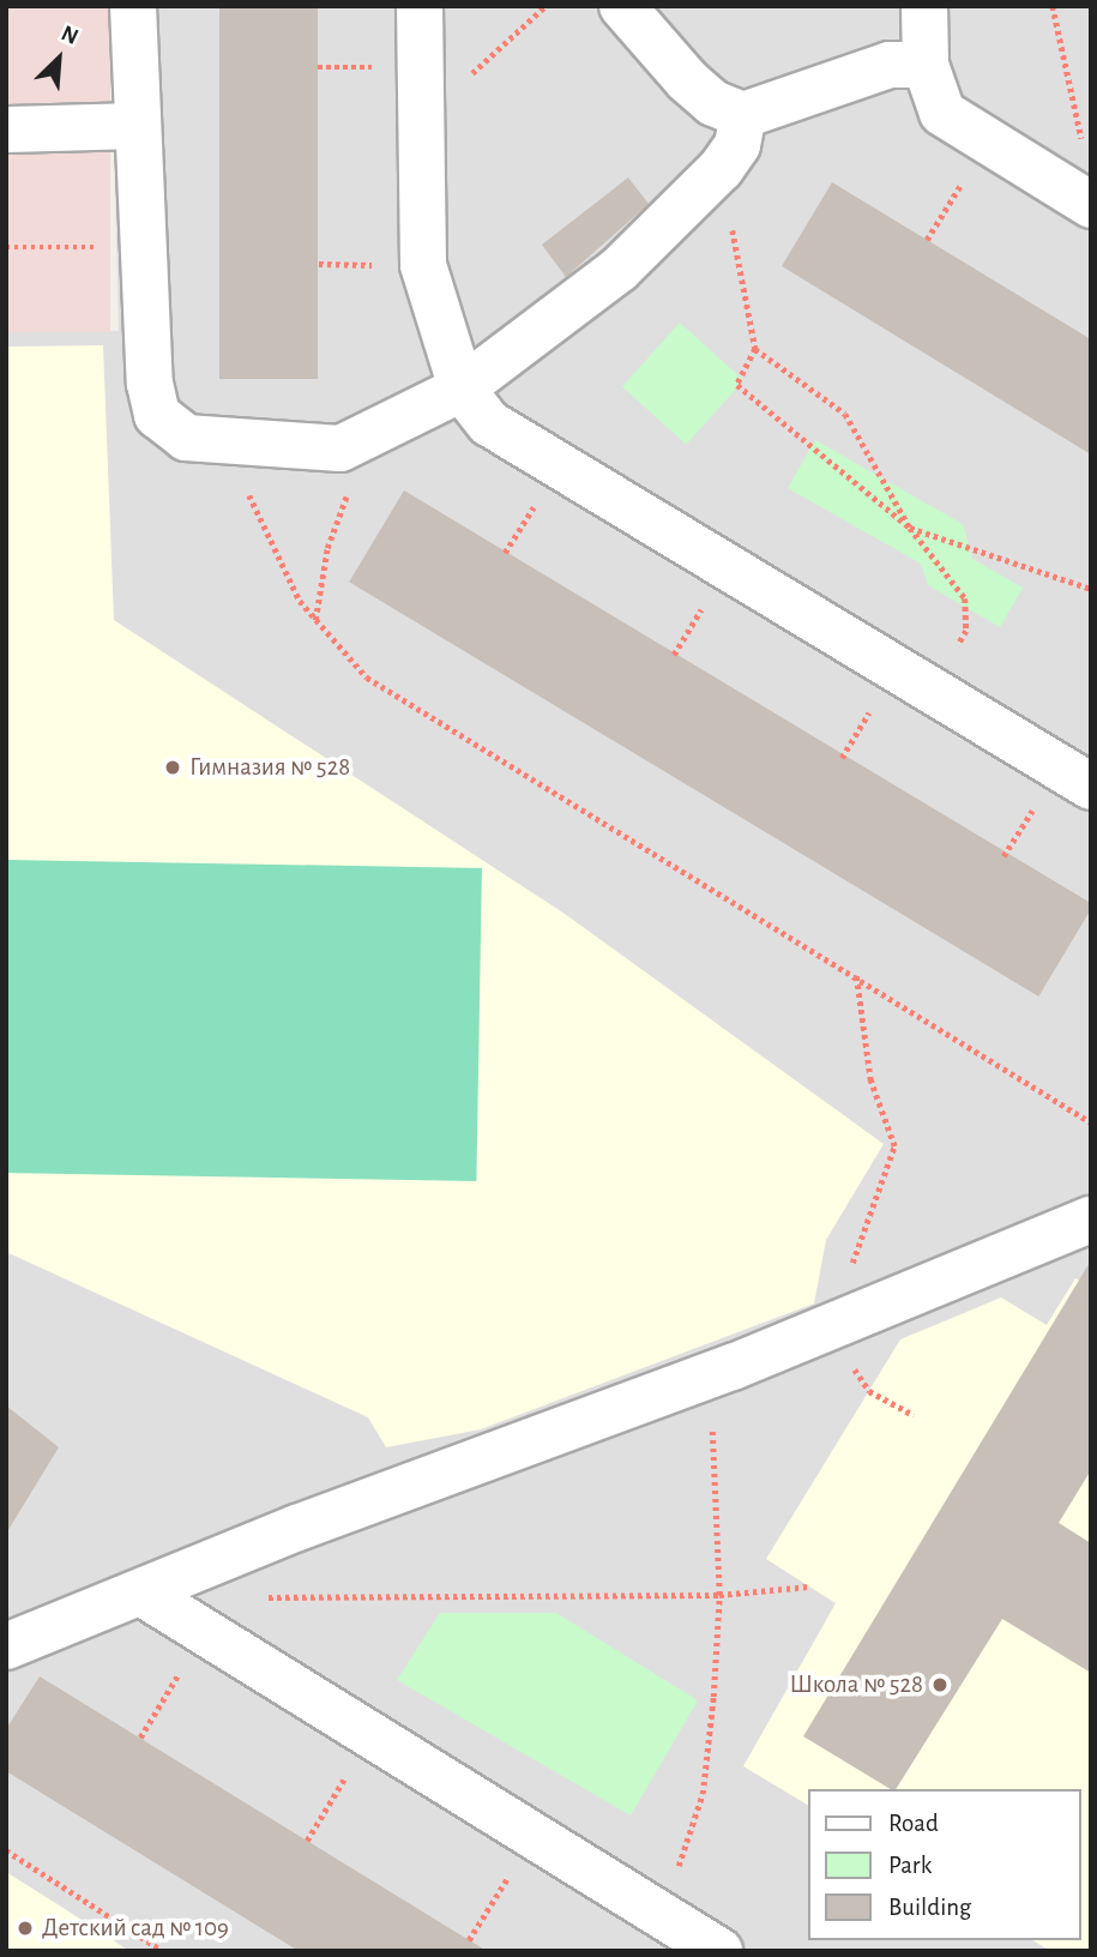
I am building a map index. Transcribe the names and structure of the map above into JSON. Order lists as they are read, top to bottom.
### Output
{
  "places": ["Гимназия № 528", "Школа № 528", "Детский сад № 109"],
  "legend": ["Road", "Park", "Building"],
  "north": "top right"
}
